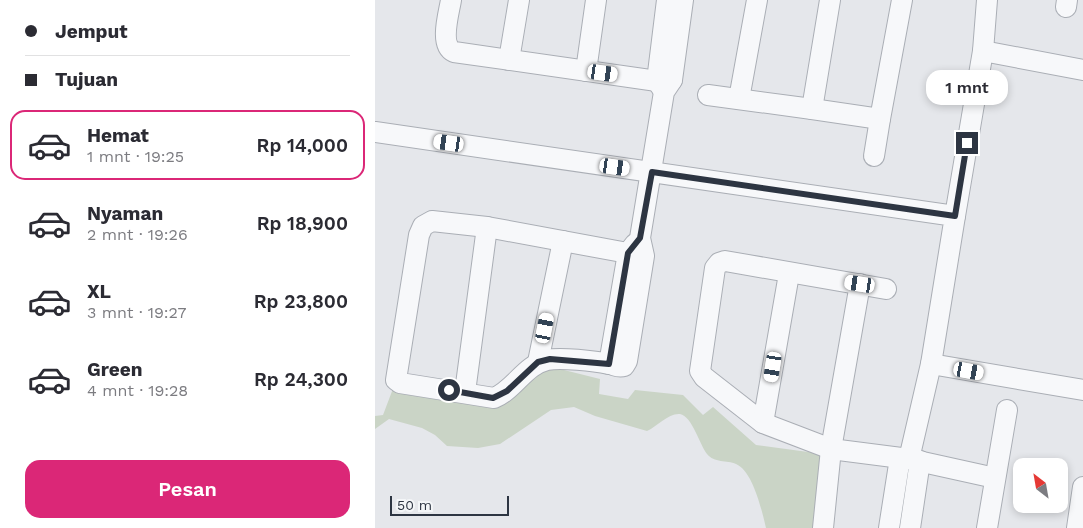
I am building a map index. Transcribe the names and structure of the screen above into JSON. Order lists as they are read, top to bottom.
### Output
{
  "scale_bar": "50 m",
  "north": "top left",
  "page": {
    "banner": ["Jemput", "Tujuan"],
    "bubble": "1 mnt",
    "list": [
      {
        "name": "Hemat",
        "note": "1 mnt · 19:25",
        "value": "Rp 14,000"
      },
      {
        "name": "Nyaman",
        "note": "2 mnt · 19:26",
        "value": "Rp 18,900"
      },
      {
        "name": "XL",
        "note": "3 mnt · 19:27",
        "value": "Rp 23,800"
      },
      {
        "name": "Green",
        "note": "4 mnt · 19:28",
        "value": "Rp 24,300"
      }
    ],
    "buttons": "Pesan",
    "scale": "50 m"
  }
}
